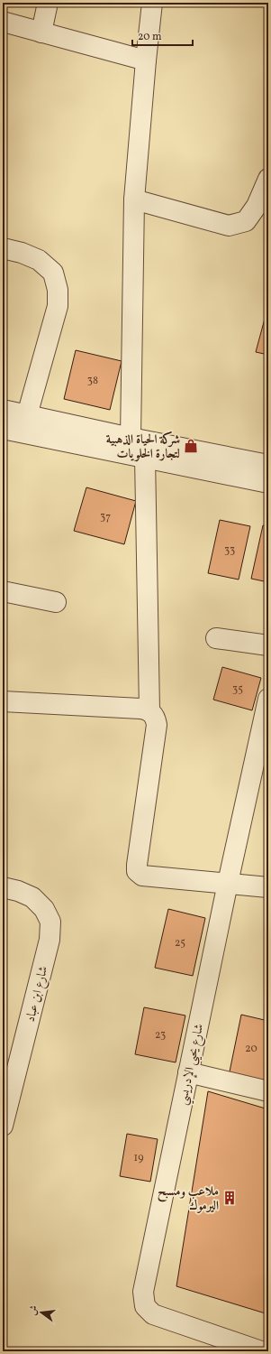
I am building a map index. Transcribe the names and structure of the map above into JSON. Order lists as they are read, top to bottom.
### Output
{
  "streets": {
    "street": ["شارع ابن عباد", "شارع يحيى الإدريسي"]
  },
  "places": {
    "shop": ["شركة الحياة الذهبية لتجارة الخلويات"],
    "building": ["ملاعب ومسبح اليرموك"]
  },
  "house_numbers": [
    "38",
    "37",
    "33",
    "35",
    "25",
    "23",
    "20",
    "19"
  ],
  "scale_bar": "20 m",
  "north": "left"
}
